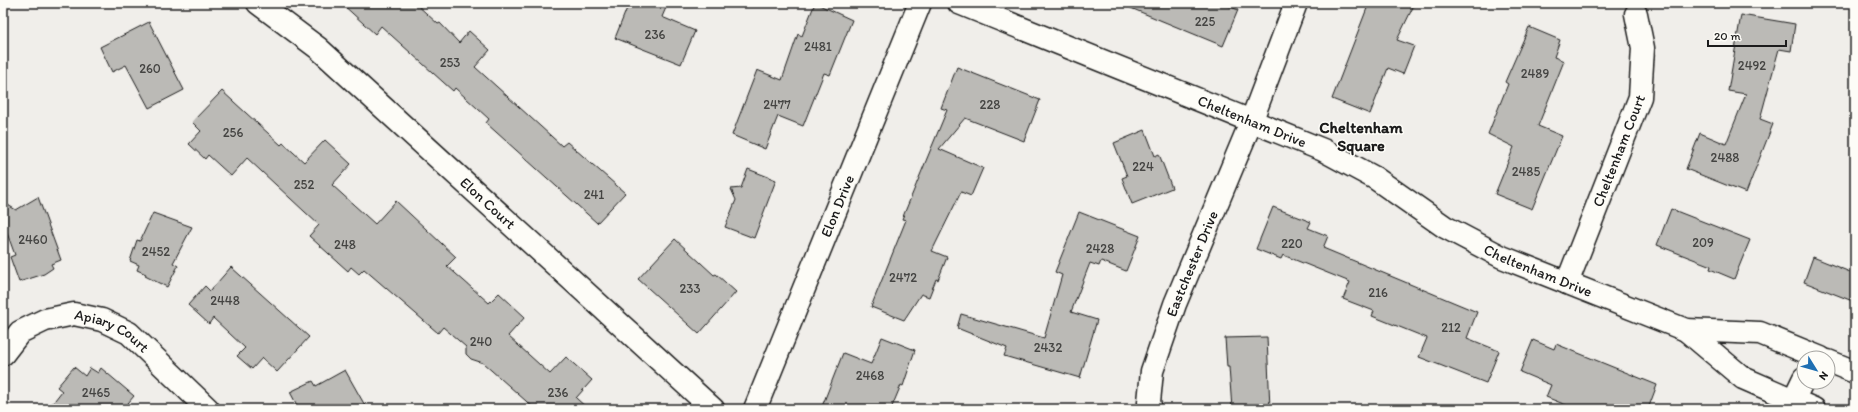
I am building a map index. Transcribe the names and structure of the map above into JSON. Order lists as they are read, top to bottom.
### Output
{
  "streets": {
    "street": [
      "Cheltenham Drive",
      "Cheltenham Court",
      "Elon Court",
      "Elon Drive",
      "Eastchester Drive",
      "Apiary Court"
    ]
  },
  "crossings": [
    ["Cheltenham Drive", "Cheltenham Court"],
    ["Cheltenham Drive", "Eastchester Drive"]
  ],
  "districts": ["Cheltenham Square"],
  "house_numbers": [
    "225",
    "236",
    "2481",
    "253",
    "2492",
    "260",
    "2489",
    "2477",
    "228",
    "256",
    "2488",
    "224",
    "2485",
    "252",
    "241",
    "2460",
    "209",
    "220",
    "248",
    "2428",
    "2452",
    "2472",
    "233",
    "216",
    "2448",
    "212",
    "240",
    "2432",
    "2468",
    "2465",
    "236"
  ],
  "scale_bar": "20 m",
  "north": "bottom right"
}
